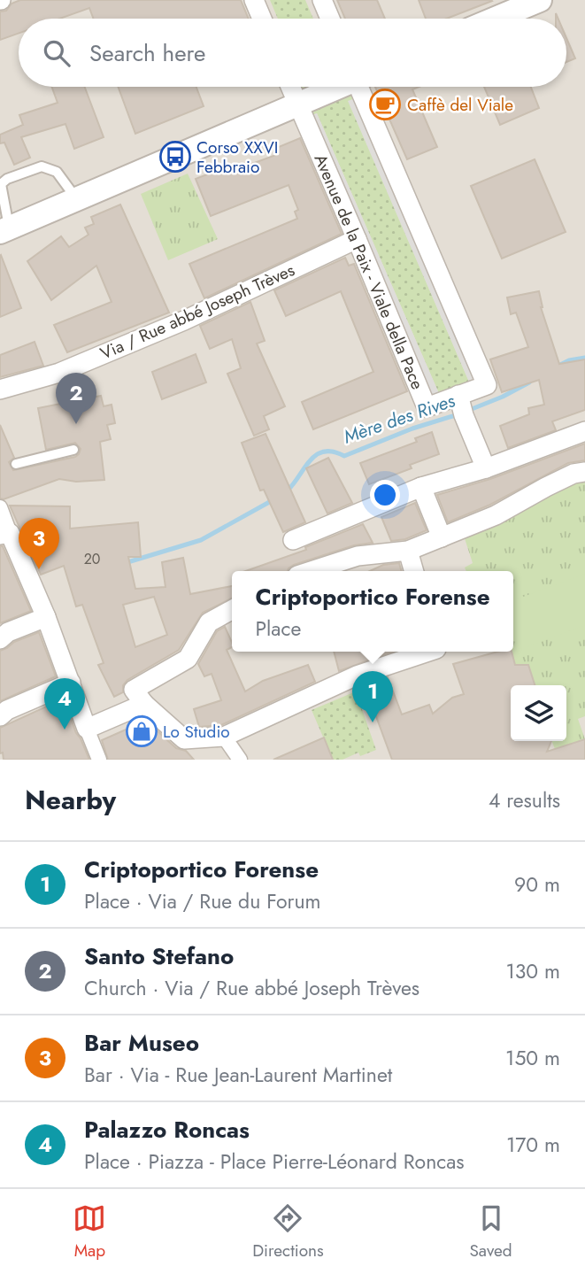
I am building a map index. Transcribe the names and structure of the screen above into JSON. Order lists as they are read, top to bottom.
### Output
{
  "streets": {
    "street": ["Avenue de la Paix - Viale della Pace", "Via / Rue abbé Joseph Trèves"]
  },
  "crossings": [
    ["Avenue de la Paix - Viale della Pace", "Via / Rue abbé Joseph Trèves"]
  ],
  "water": ["Mère des Rives"],
  "places": {
    "cafe": ["Caffè del Viale"],
    "bus stop": ["Corso XXVI Febbraio"],
    "shop": ["Lo Studio"]
  },
  "house_numbers": ["20"],
  "page": {
    "search": "Search here",
    "pins": [
      "2",
      "3",
      "1",
      "4"
    ],
    "popup": ["Criptoportico Forense", "Place"],
    "heading": ["Nearby", "4 results"],
    "list": [
      {
        "mark": "1",
        "name": "Criptoportico Forense",
        "note": "Place · Via / Rue du Forum",
        "value": "90 m"
      },
      {
        "mark": "2",
        "name": "Santo Stefano",
        "note": "Church · Via / Rue abbé Joseph Trèves",
        "value": "130 m"
      },
      {
        "mark": "3",
        "name": "Bar Museo",
        "note": "Bar · Via - Rue Jean-Laurent Martinet",
        "value": "150 m"
      },
      {
        "mark": "4",
        "name": "Palazzo Roncas",
        "note": "Place · Piazza - Place Pierre-Léonard Roncas",
        "value": "170 m"
      }
    ],
    "nav": ["Map", "Directions", "Saved"]
  }
}
